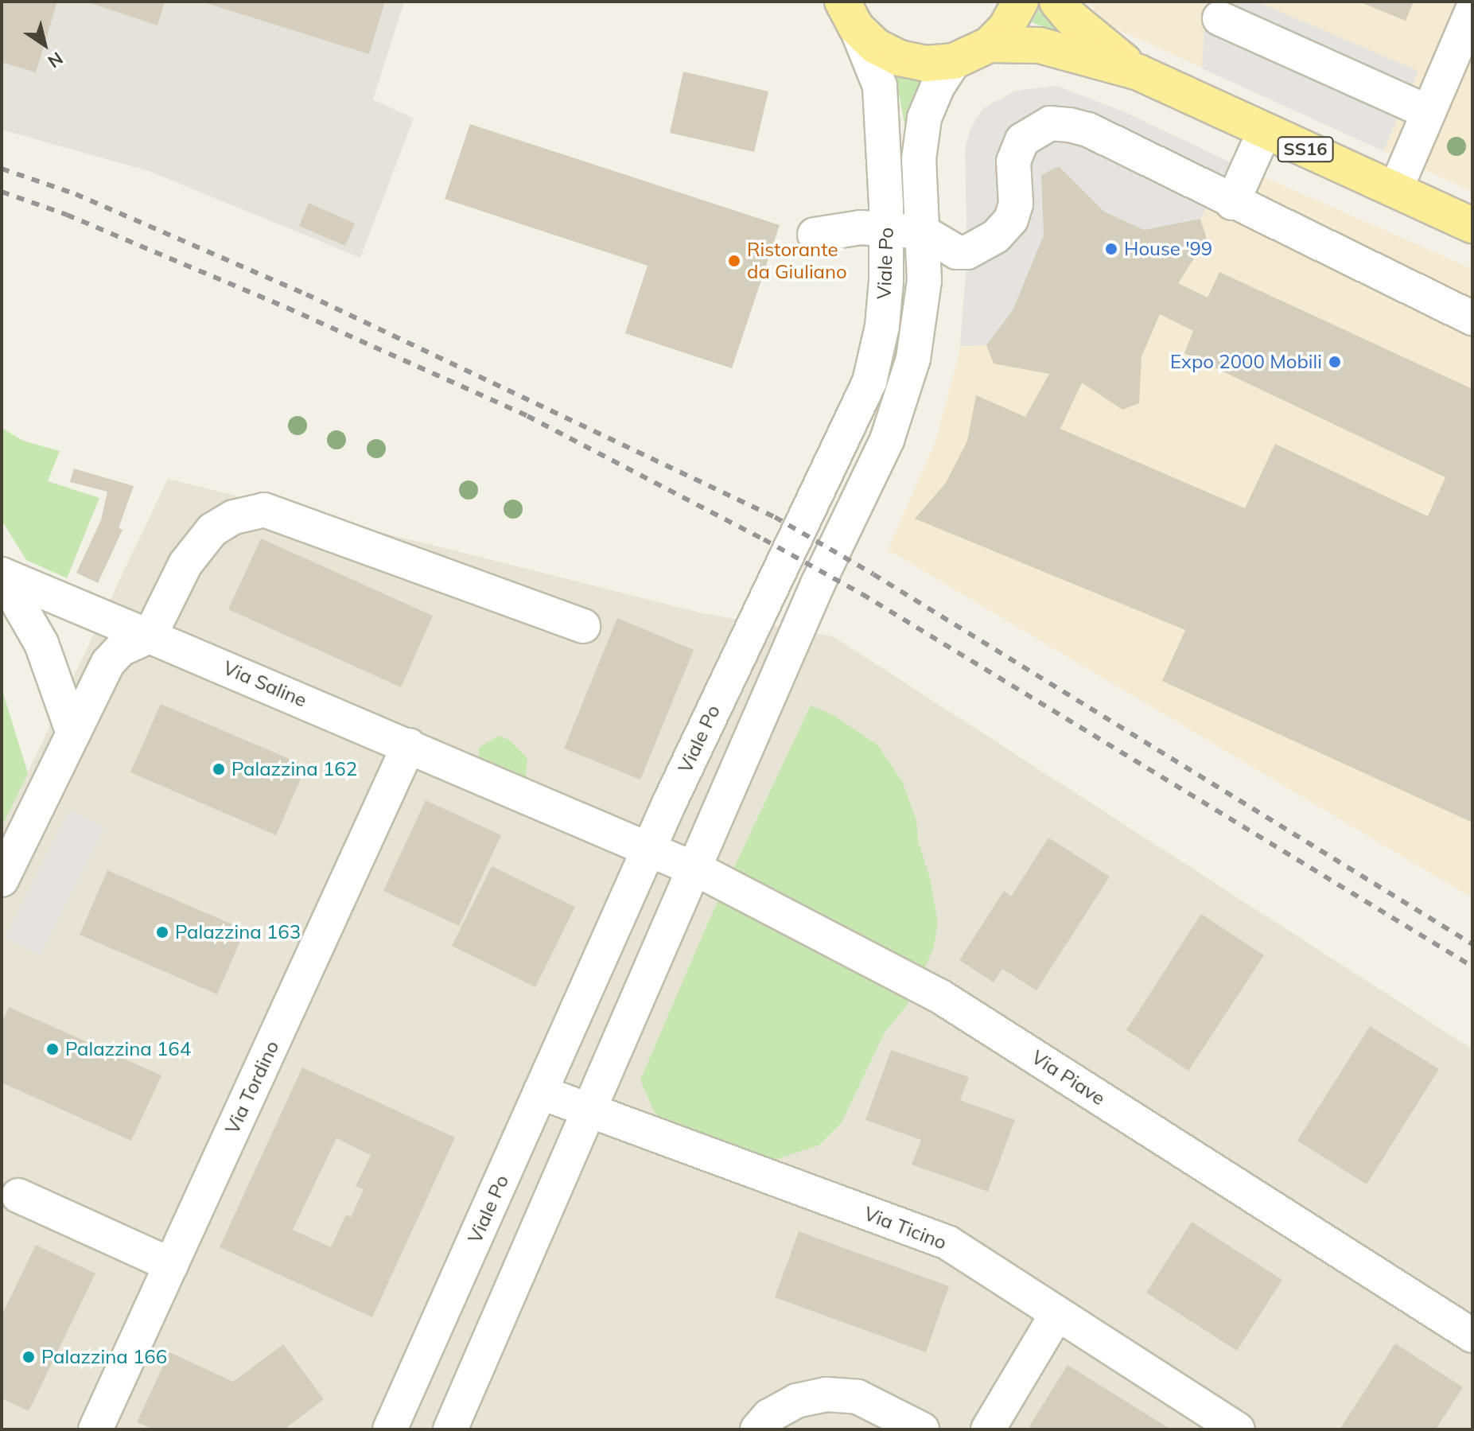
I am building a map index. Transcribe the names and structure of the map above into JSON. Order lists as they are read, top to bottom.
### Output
{
  "streets": {
    "main road": ["SS16"],
    "street": [
      "Viale Po",
      "Via Saline",
      "Via Piave",
      "Via Tordino",
      "Via Ticino"
    ]
  },
  "crossings": [
    ["SS16", "Viale Po"],
    ["Viale Po", "Via Saline"],
    ["Viale Po", "Via Piave"],
    ["Viale Po", "Via Ticino"],
    ["Via Saline", "Via Piave"],
    ["Via Saline", "Via Tordino"]
  ],
  "places": [
    "House '99",
    "Ristorante da Giuliano",
    "Expo 2000 Mobili",
    "Palazzina 162",
    "Palazzina 163",
    "Palazzina 164",
    "Palazzina 166"
  ],
  "north": "bottom right"
}
